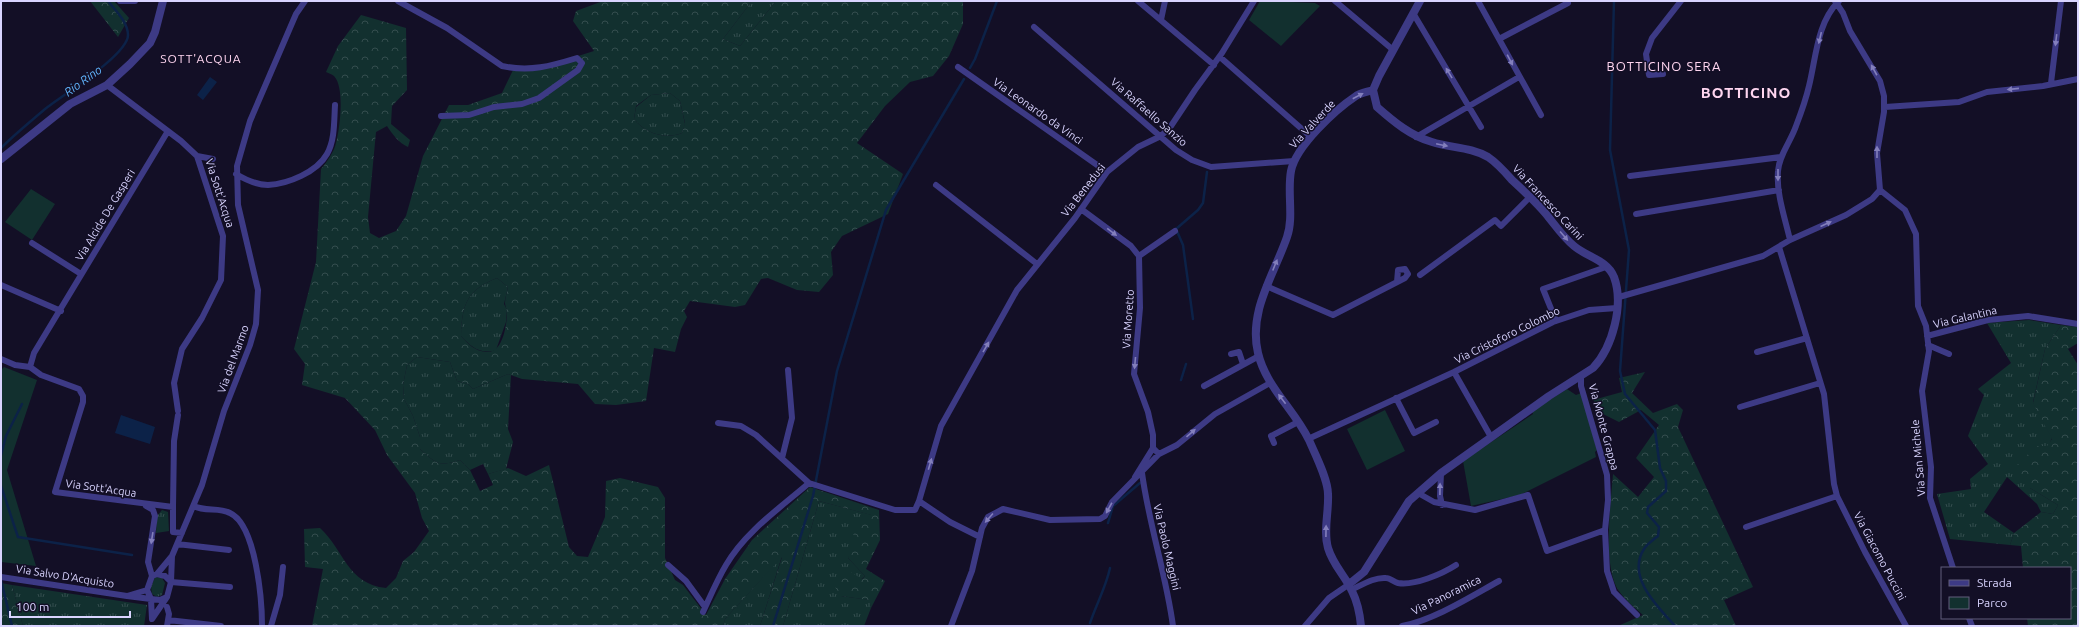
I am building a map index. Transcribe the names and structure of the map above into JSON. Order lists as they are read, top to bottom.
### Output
{
  "streets": {
    "street": [
      "Via Leonardo da Vinci",
      "Via Raffaello Sanzio",
      "Via Valverde",
      "Via Benedusi",
      "Via Sott'Acqua",
      "Via Francesco Carini",
      "Via Alcide De Gasperi",
      "Via Galantina",
      "Via Moretto",
      "Via Cristoforo Colombo",
      "Via del Marmo",
      "Via Monte Grappa",
      "Via San Michele",
      "Via Paolo Maggini",
      "Via Giacomo Puccini",
      "Via Salvo D'Acquisto",
      "Via Panoramica"
    ]
  },
  "crossings": [
    ["Via Leonardo da Vinci", "Via Benedusi"],
    ["Via Raffaello Sanzio", "Via Valverde"],
    ["Via Raffaello Sanzio", "Via Benedusi"],
    ["Via Valverde", "Via Francesco Carini"],
    ["Via Valverde", "Via Cristoforo Colombo"],
    ["Via Sott'Acqua", "Via Alcide De Gasperi"],
    ["Via Sott'Acqua", "Via del Marmo"],
    ["Via Sott'Acqua", "Via Salvo D'Acquisto"],
    ["Via Francesco Carini", "Via Cristoforo Colombo"],
    ["Via Francesco Carini", "Via Monte Grappa"],
    ["Via Galantina", "Via San Michele"],
    ["Via del Marmo", "Via Salvo D'Acquisto"]
  ],
  "one_way": ["Via Valverde", "Via Benedusi", "Via Moretto"],
  "districts": ["SOTT'ACQUA", "BOTTICINO SERA", "BOTTICINO"],
  "water": ["Rio Rino"],
  "legend": ["Strada", "Parco"],
  "scale_bar": "100 m"
}
